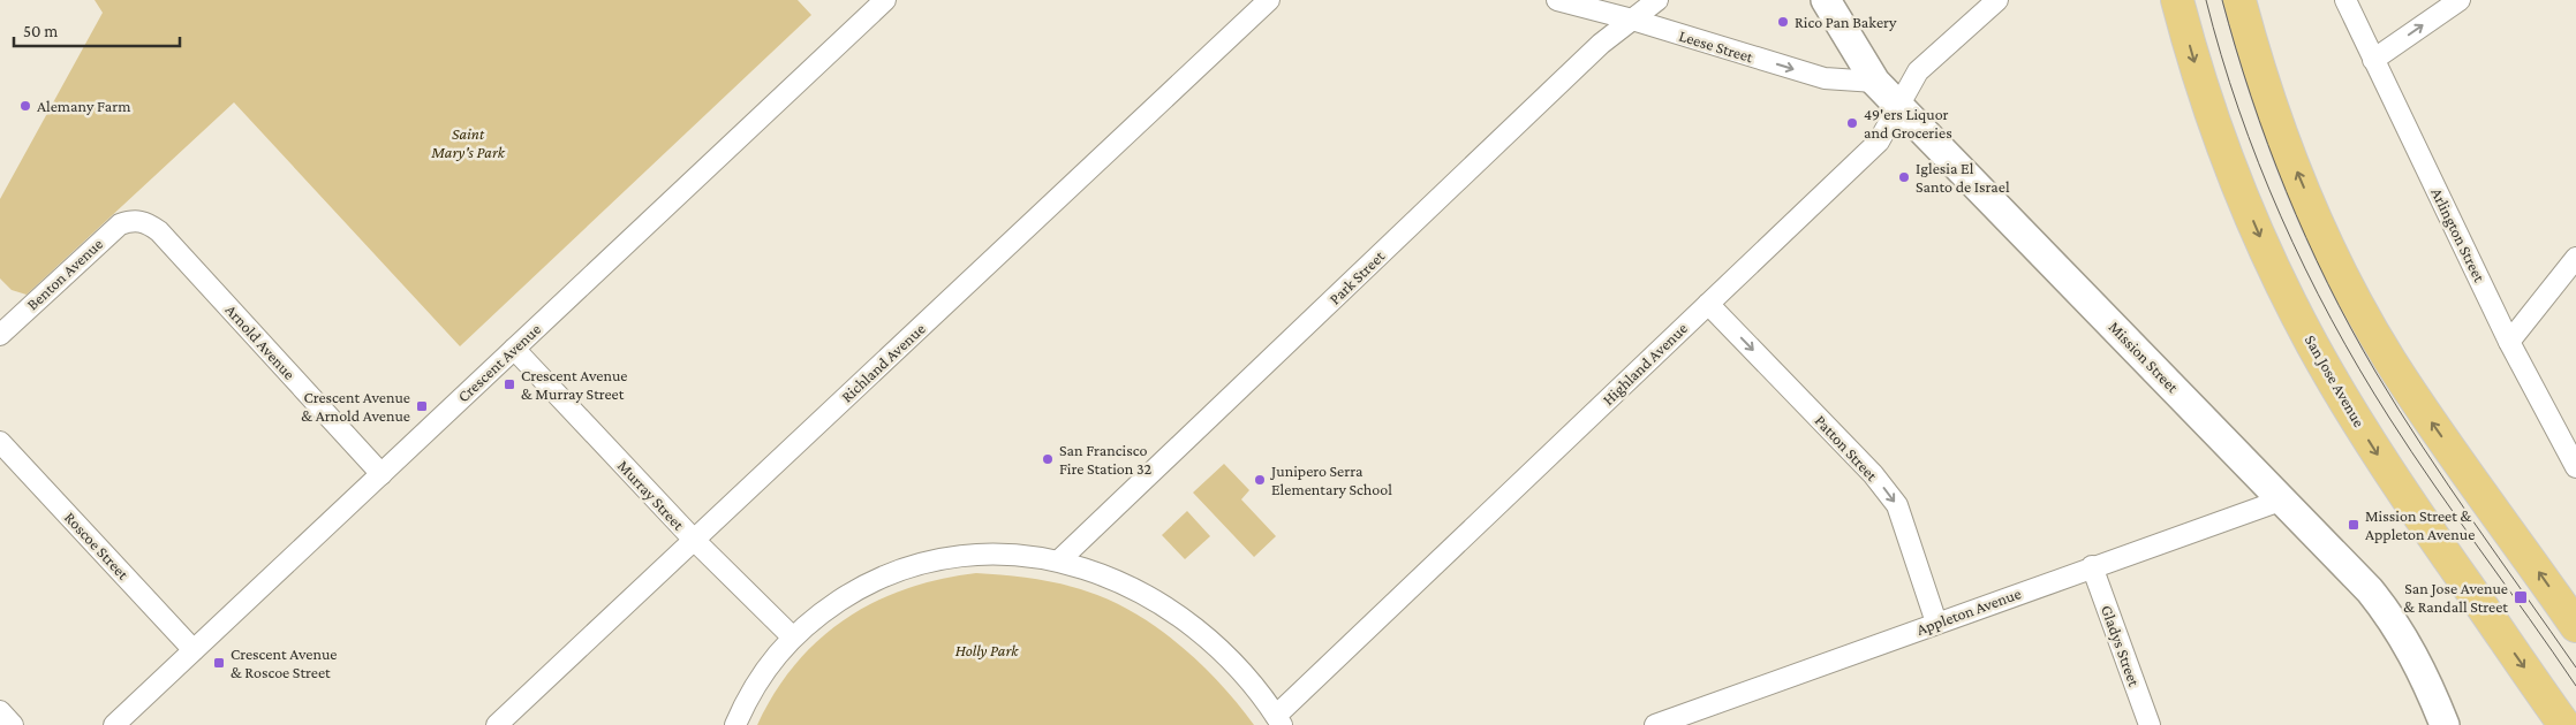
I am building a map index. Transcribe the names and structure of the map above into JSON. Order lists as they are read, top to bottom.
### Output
{
  "streets": {
    "main road": ["Mission Street", "San Jose Avenue"],
    "street": [
      "Leese Street",
      "Arlington Street",
      "Benton Avenue",
      "Park Street",
      "Arnold Avenue",
      "Crescent Avenue",
      "Richland Avenue",
      "Highland Avenue",
      "Patton Street",
      "Murray Street",
      "Roscoe Street",
      "Appleton Avenue",
      "Gladys Street"
    ]
  },
  "crossings": [
    ["Leese Street", "Park Street"],
    ["Leese Street", "Mission Street"],
    ["Benton Avenue", "Arnold Avenue"],
    ["Arnold Avenue", "Crescent Avenue"],
    ["Mission Street", "Highland Avenue"],
    ["Mission Street", "Appleton Avenue"],
    ["Crescent Avenue", "Murray Street"],
    ["Crescent Avenue", "Roscoe Street"],
    ["Richland Avenue", "Murray Street"],
    ["Highland Avenue", "Patton Street"],
    ["Patton Street", "Appleton Avenue"],
    ["Appleton Avenue", "Gladys Street"]
  ],
  "one_way": ["Leese Street", "Patton Street"],
  "parks": ["Saint Mary's Park", "Holly Park"],
  "places": {
    "other": [
      "Rico Pan Bakery",
      "Alemany Farm",
      "49'ers Liquor and Groceries",
      "Iglesia El Santo de Israel",
      "San Francisco Fire Station 32",
      "Junipero Serra Elementary School"
    ],
    "transit": [
      "Crescent Avenue & Murray Street",
      "Crescent Avenue & Arnold Avenue",
      "Mission Street & Appleton Avenue",
      "San Jose Avenue & Randall Street",
      "Crescent Avenue & Roscoe Street"
    ]
  },
  "scale_bar": "50 m"
}
